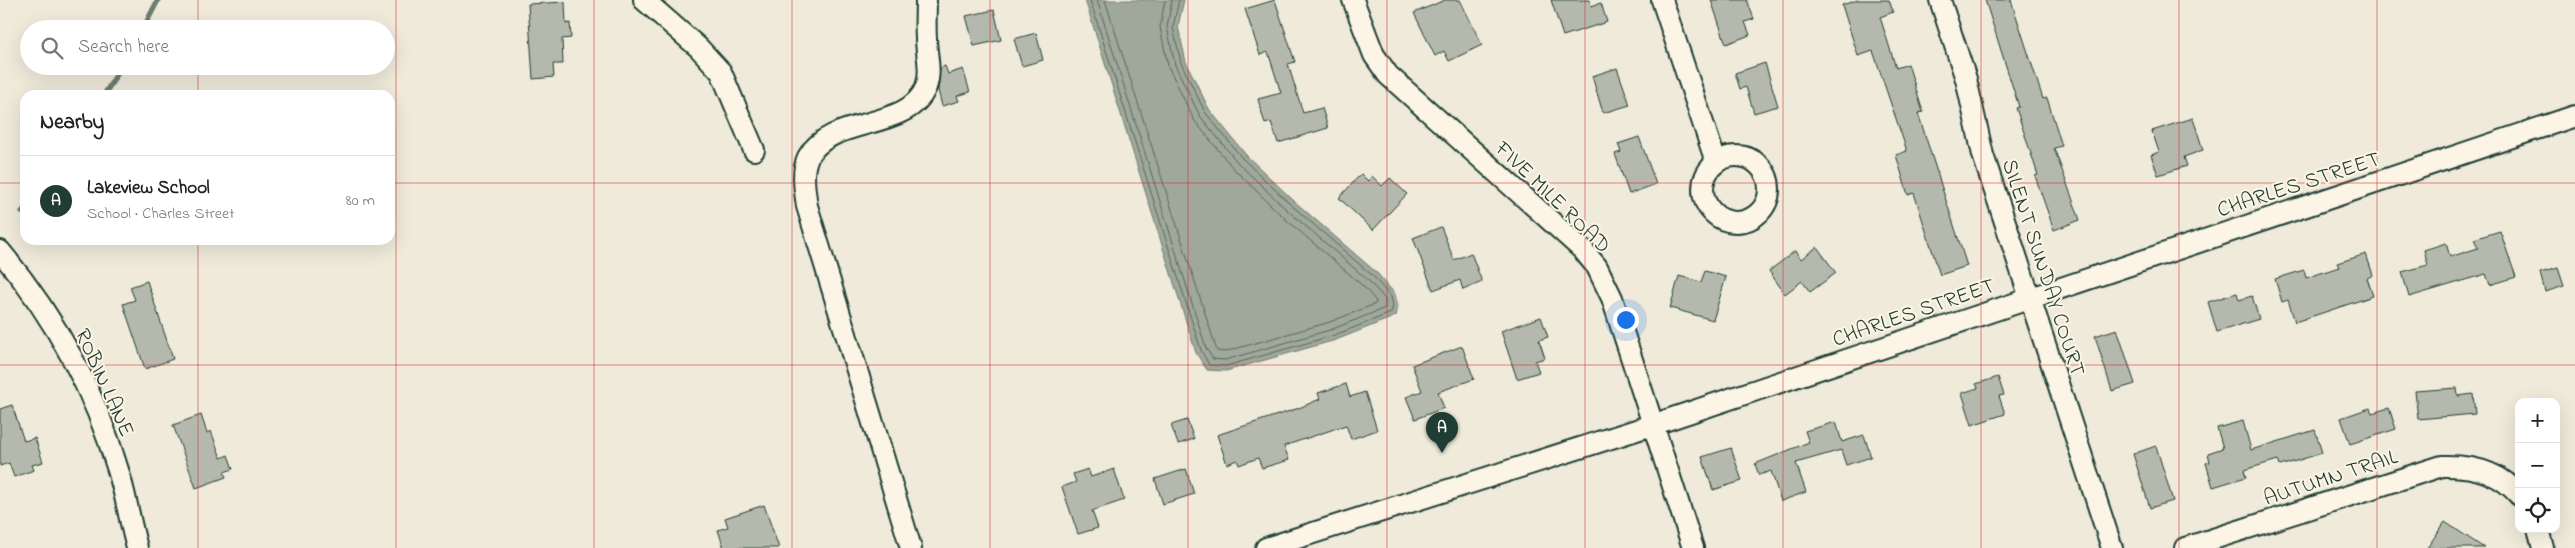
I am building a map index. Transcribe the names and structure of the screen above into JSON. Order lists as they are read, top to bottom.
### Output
{
  "streets": {
    "street": [
      "CHARLES STREET",
      "FIVE MILE ROAD",
      "SILENT SUNDAY COURT",
      "ROBIN LANE",
      "AUTUMN TRAIL"
    ]
  },
  "crossings": [
    ["CHARLES STREET", "FIVE MILE ROAD"],
    ["CHARLES STREET", "SILENT SUNDAY COURT"]
  ],
  "page": {
    "search": "Search here",
    "heading": "Nearby",
    "list": [
      {
        "mark": "A",
        "name": "Lakeview School",
        "note": "School · Charles Street",
        "value": "80 m"
      }
    ],
    "map_buttons": ["+", "−"],
    "pins": "A"
  }
}
